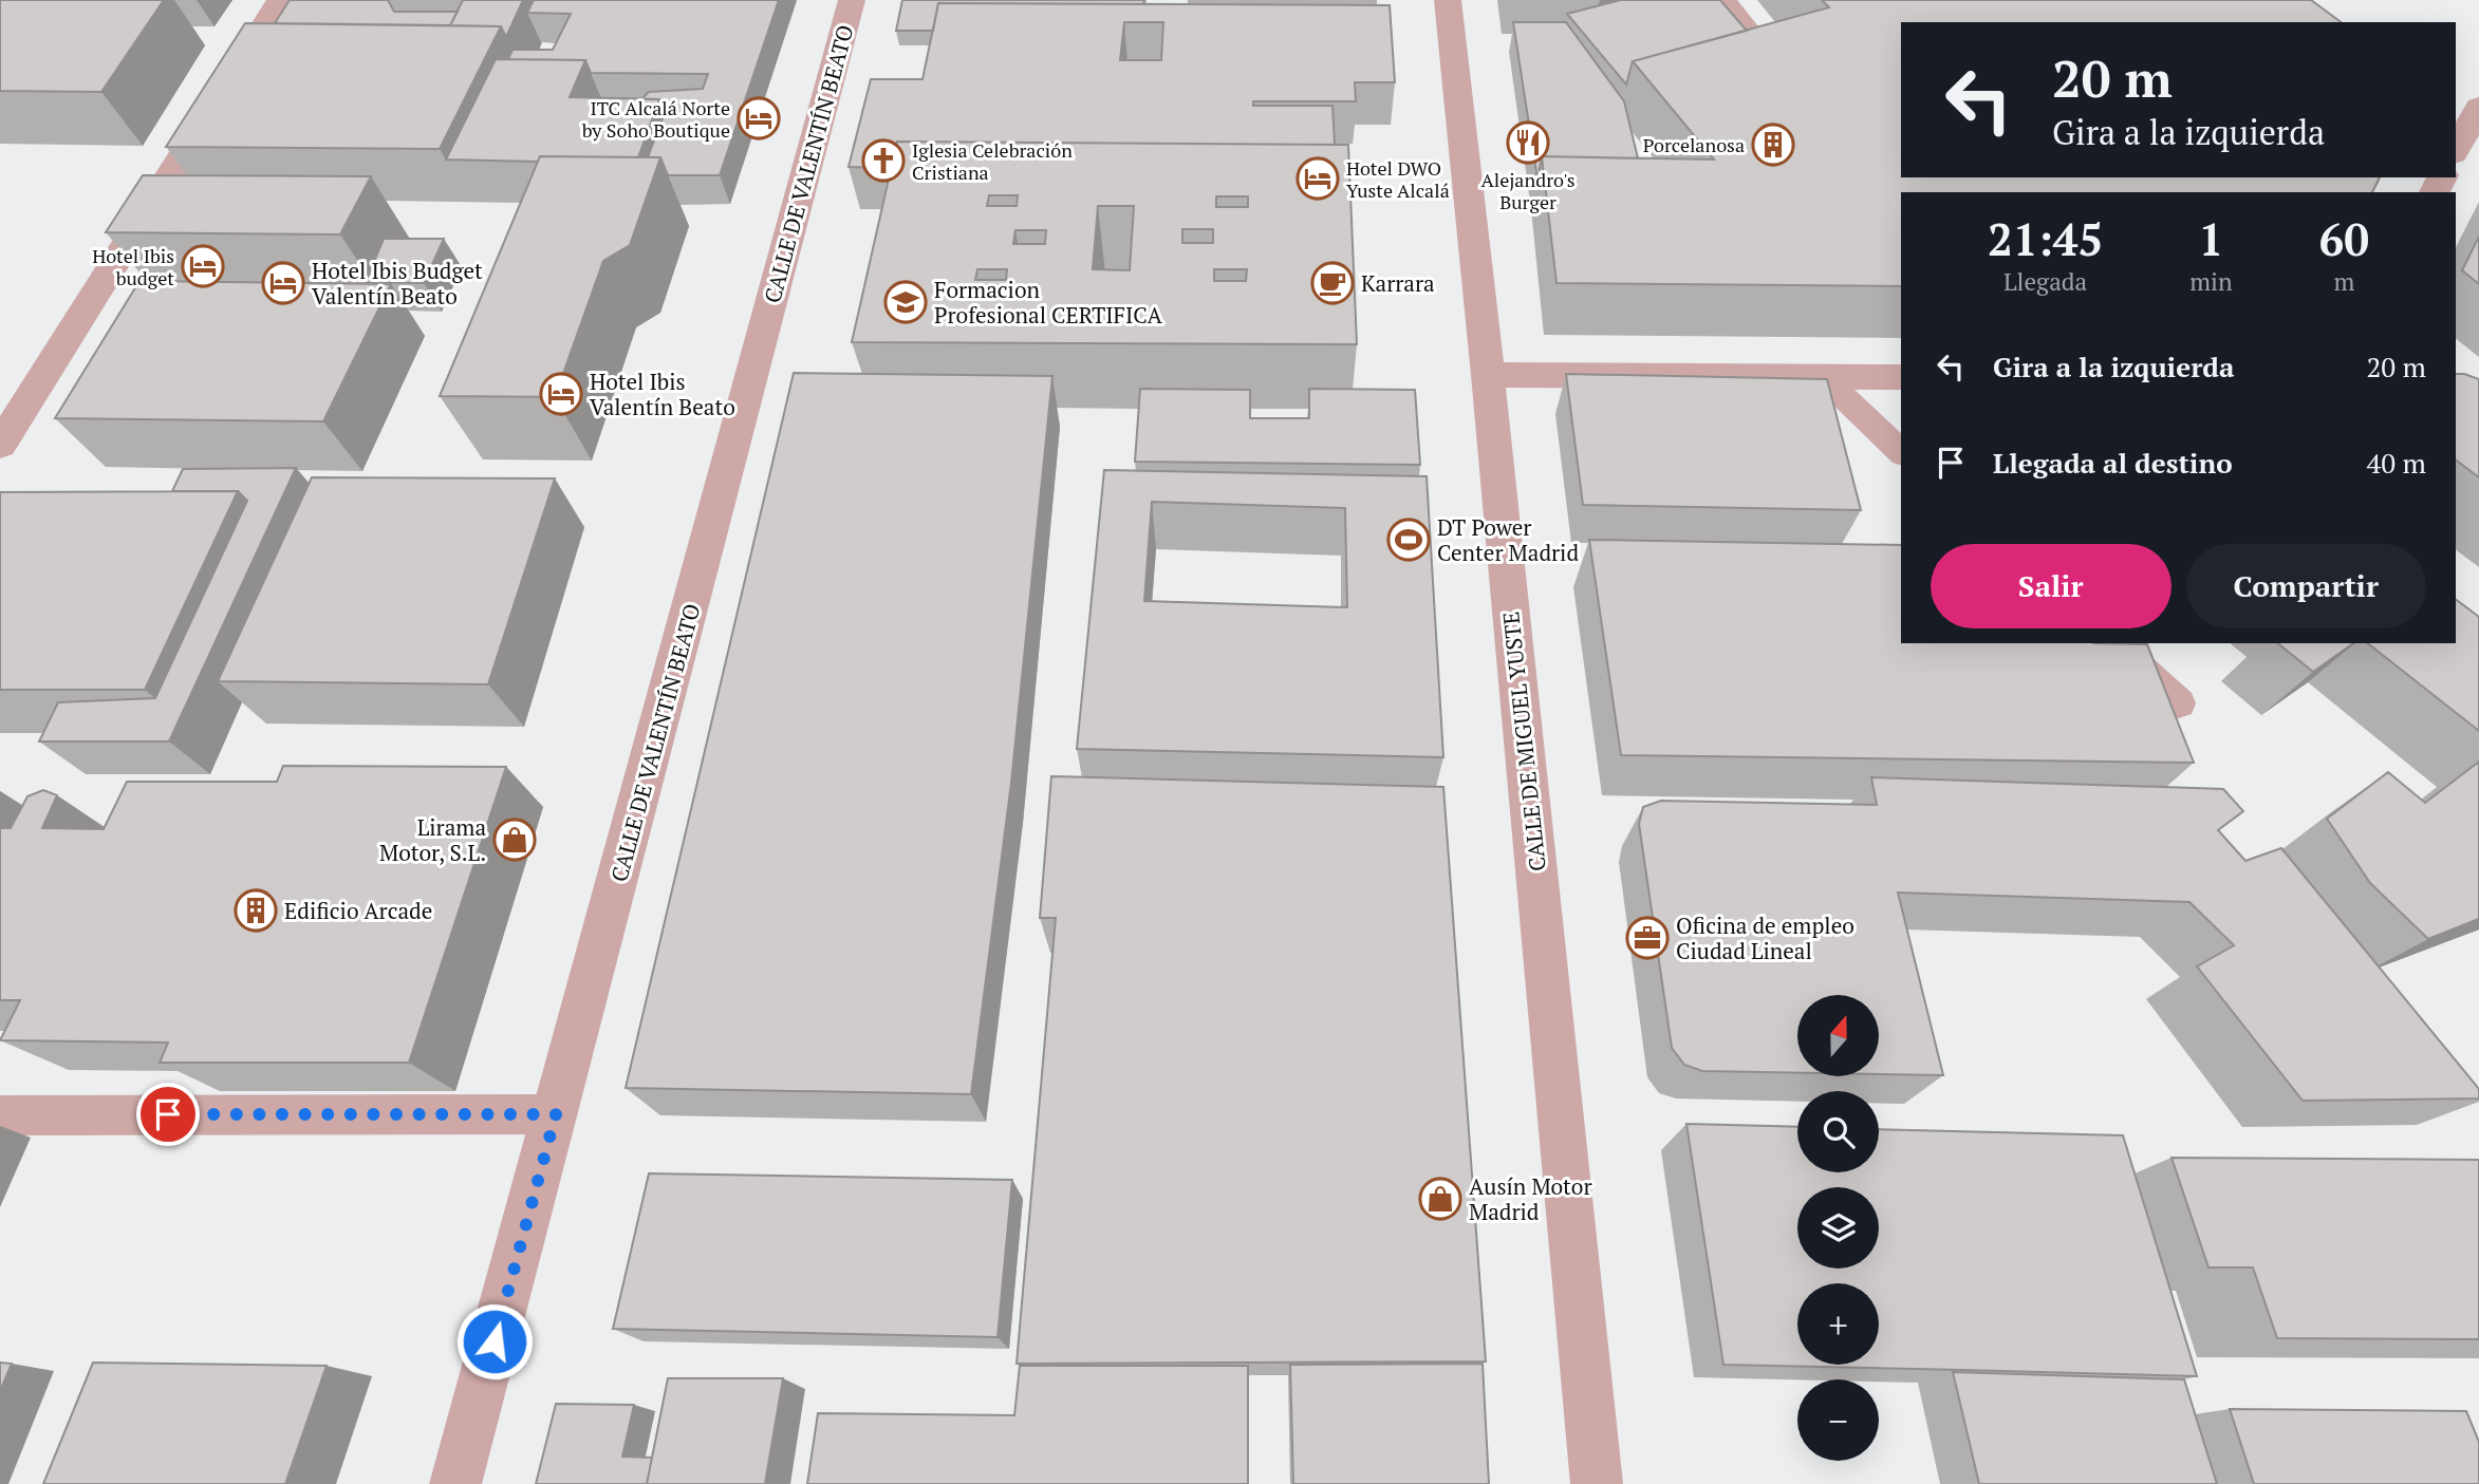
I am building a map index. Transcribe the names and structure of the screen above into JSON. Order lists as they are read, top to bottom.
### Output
{
  "streets": {
    "street": ["CALLE DE VALENTÍN BEATO", "CALLE DE MIGUEL YUSTE"]
  },
  "places": {
    "hotel": [
      "ITC Alcalá Norte by Soho Boutique",
      "Hotel DWO Yuste Alcalá",
      "Hotel Ibis budget",
      "Hotel Ibis Budget Valentín Beato",
      "Hotel Ibis Valentín Beato"
    ],
    "restaurant": ["Alejandro's Burger"],
    "building": ["Porcelanosa", "Edificio Arcade"],
    "church": ["Iglesia Celebración Cristiana"],
    "cafe": ["Karrara"],
    "school or university": ["Formacion Profesional CERTIFICA"],
    "sports": ["DT Power Center Madrid"],
    "shop": ["Lirama Motor, S.L.", "Ausín Motor Madrid"],
    "office": ["Oficina de empleo Ciudad Lineal"]
  },
  "north": "top",
  "page": {
    "turn": ["20 m", "Gira a la izquierda"],
    "eta": [
      "21:45",
      "Llegada",
      "1",
      "min",
      "60",
      "m"
    ],
    "list": [
      {
        "name": "Gira a la izquierda",
        "value": "20 m"
      },
      {
        "name": "Llegada al destino",
        "value": "40 m"
      }
    ],
    "buttons": ["Salir", "Compartir"],
    "map_buttons": ["+", "−"]
  }
}
